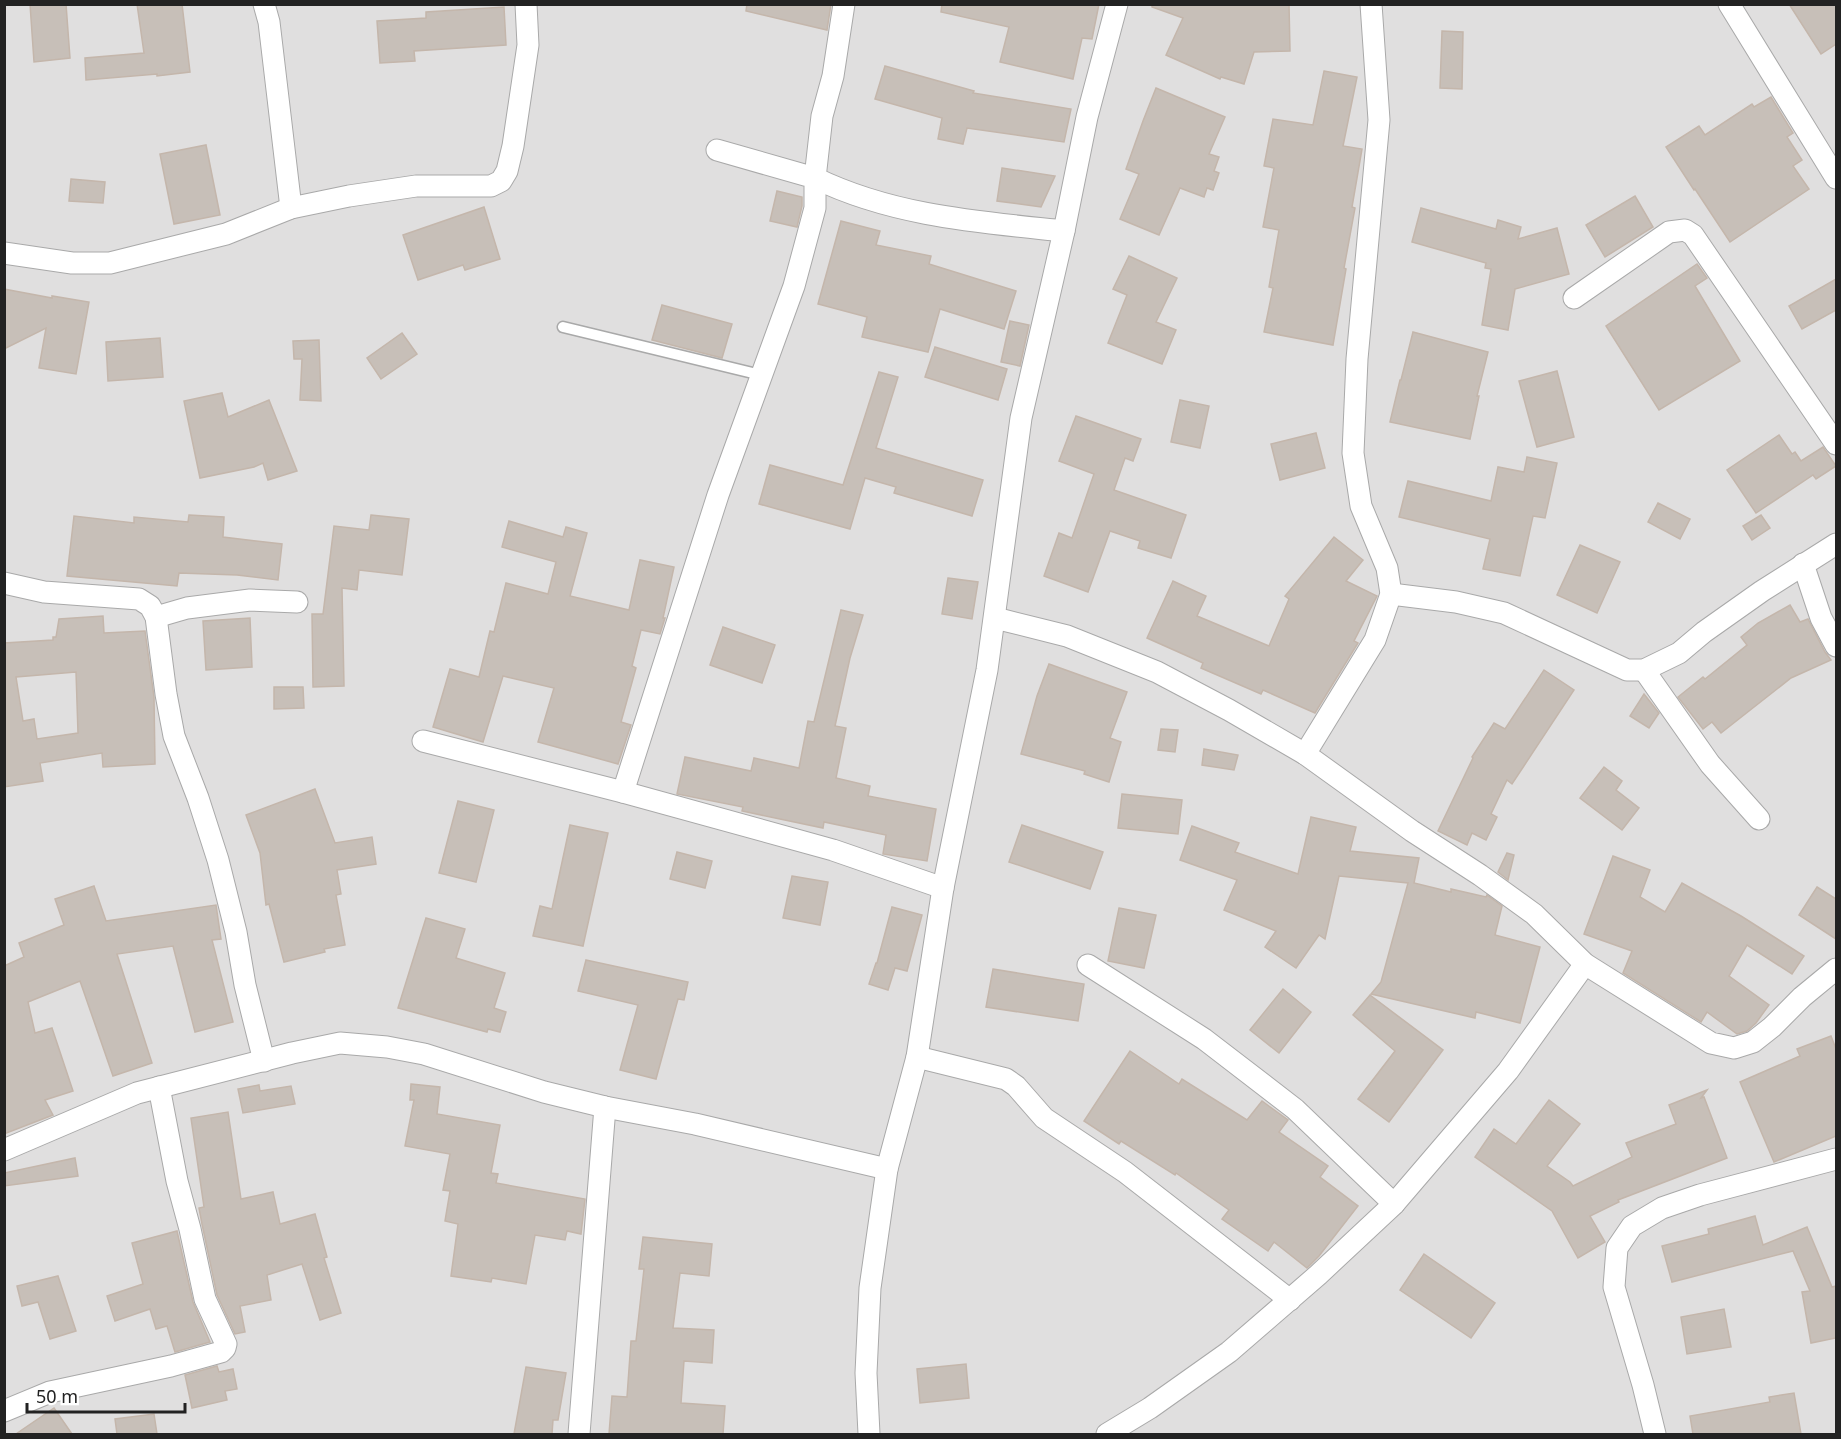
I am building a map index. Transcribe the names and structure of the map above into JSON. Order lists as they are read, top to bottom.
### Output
{
  "scale_bar": "50 m"
}
